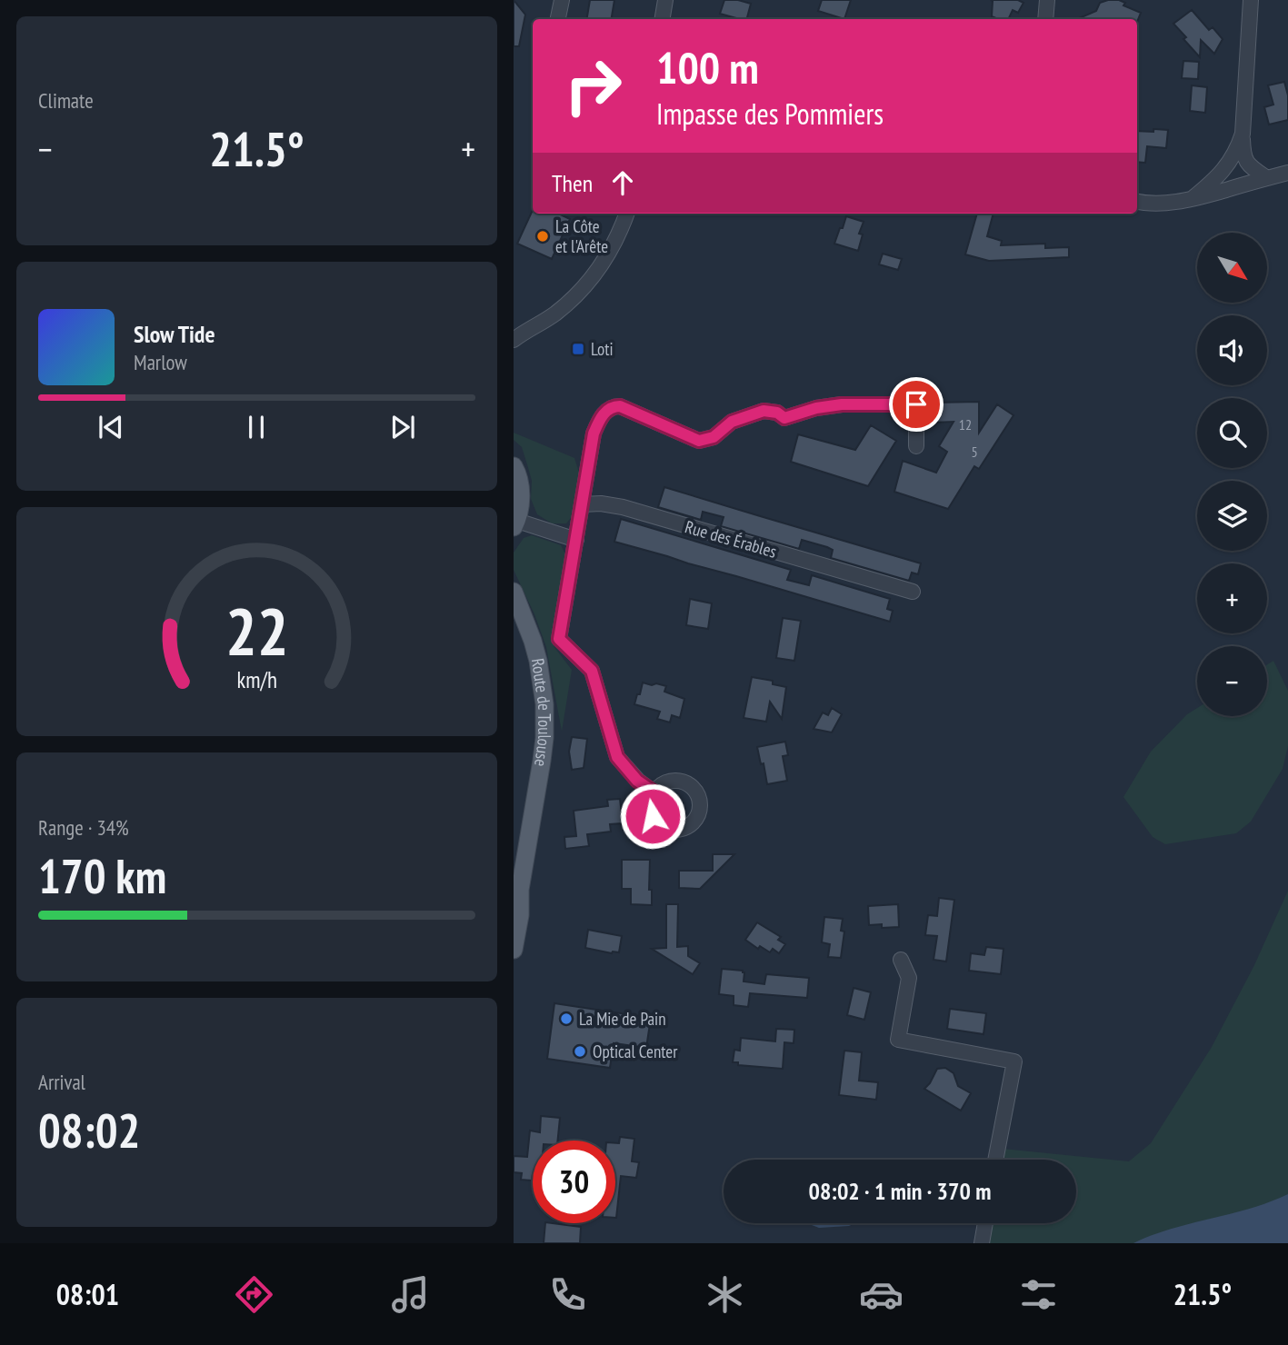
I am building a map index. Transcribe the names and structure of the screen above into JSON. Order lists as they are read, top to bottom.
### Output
{
  "streets": {
    "main road": ["Route de Toulouse"],
    "street": ["Rue des Érables"]
  },
  "places": {
    "other": ["La Côte et l'Arête", "La Mie de Pain", "Optical Center"],
    "transit": ["Loti"]
  },
  "house_numbers": ["12", "5"],
  "north": "bottom right",
  "page": {
    "tile": [
      "Climate",
      ["Range · 34%", "170 km"],
      ["Arrival", "08:02"]
    ],
    "turn": ["100 m", "Impasse des Pommiers"],
    "heat": ["−", "21.5°", "+"],
    "then": "Then",
    "map_buttons": ["+", "−"],
    "song": ["Slow Tide", "Marlow"],
    "limit": "30",
    "trip": "08:02 · 1 min · 370 m",
    "tabs": ["08:01", "21.5°"],
    "gauge": ["22", "km/h"]
  }
}
